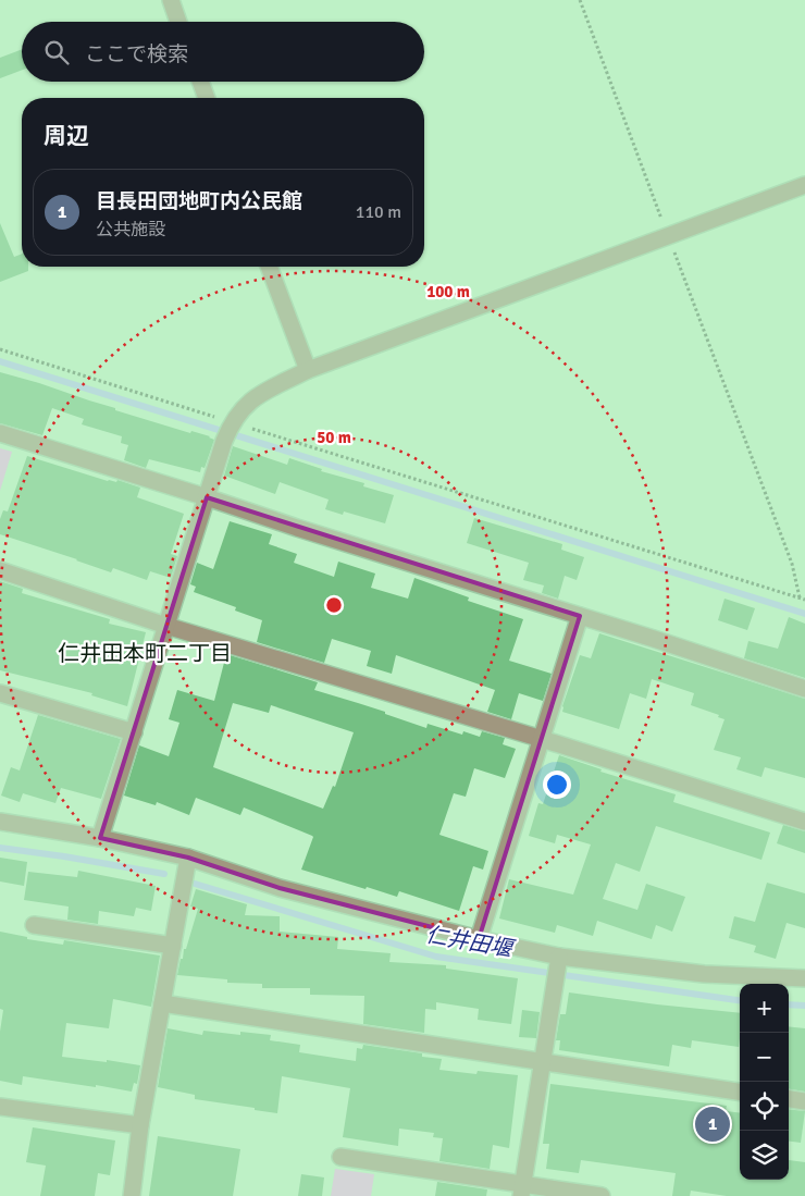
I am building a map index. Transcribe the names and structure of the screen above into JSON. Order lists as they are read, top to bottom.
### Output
{
  "districts": ["仁井田本町二丁目"],
  "water": ["仁井田堰"],
  "page": {
    "search": "ここで検索",
    "heading": "周辺",
    "list": [
      {
        "mark": "1",
        "name": "目長田団地町内公民館",
        "note": "公共施設",
        "value": "110 m"
      }
    ],
    "map_buttons": ["+", "−"],
    "pins": "1"
  },
  "rings": ["100 m", "50 m"]
}
